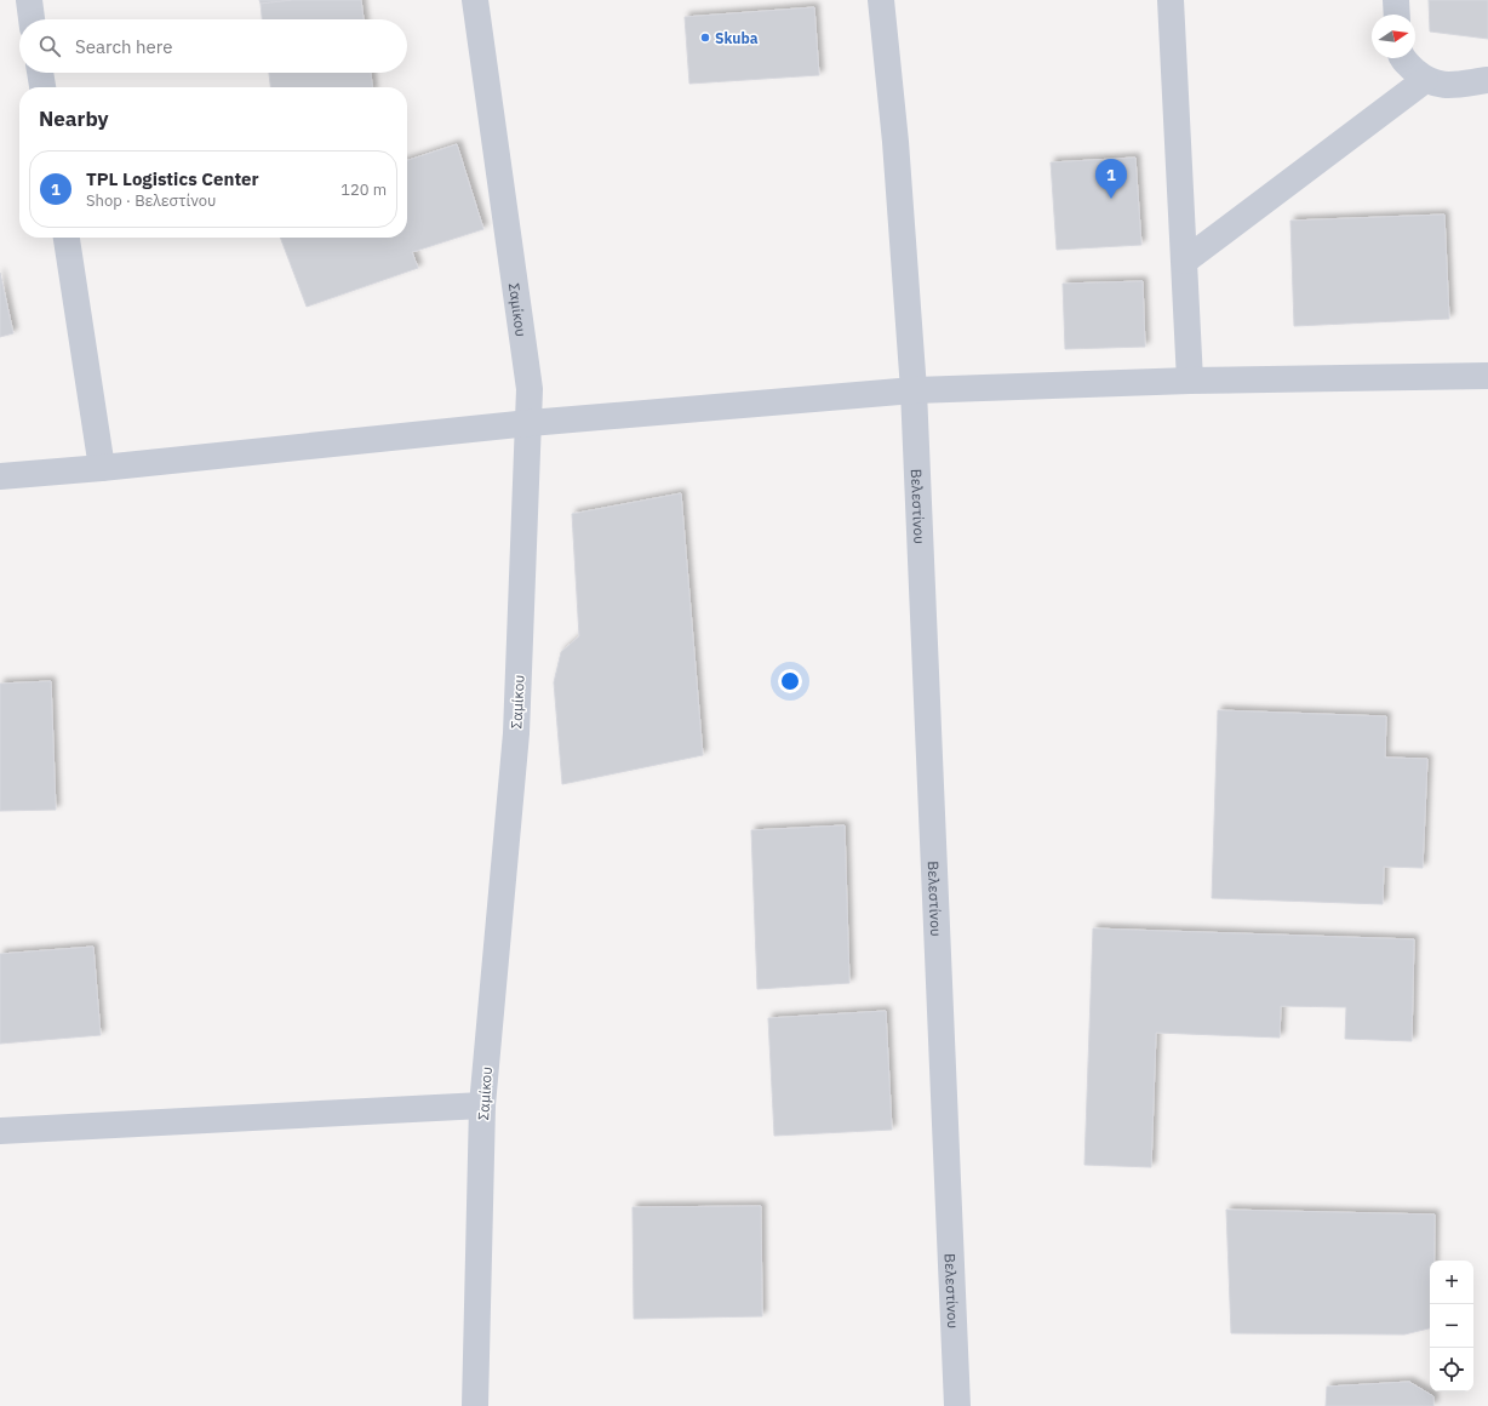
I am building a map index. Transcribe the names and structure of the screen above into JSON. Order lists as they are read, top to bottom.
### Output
{
  "streets": {
    "street": ["Σαμίκου", "Βελεστίνου"]
  },
  "places": ["Skuba"],
  "north": "right",
  "page": {
    "search": "Search here",
    "heading": "Nearby",
    "list": [
      {
        "mark": "1",
        "name": "TPL Logistics Center",
        "note": "Shop · Βελεστίνου",
        "value": "120 m"
      }
    ],
    "pins": "1",
    "map_buttons": ["+", "−"]
  }
}
